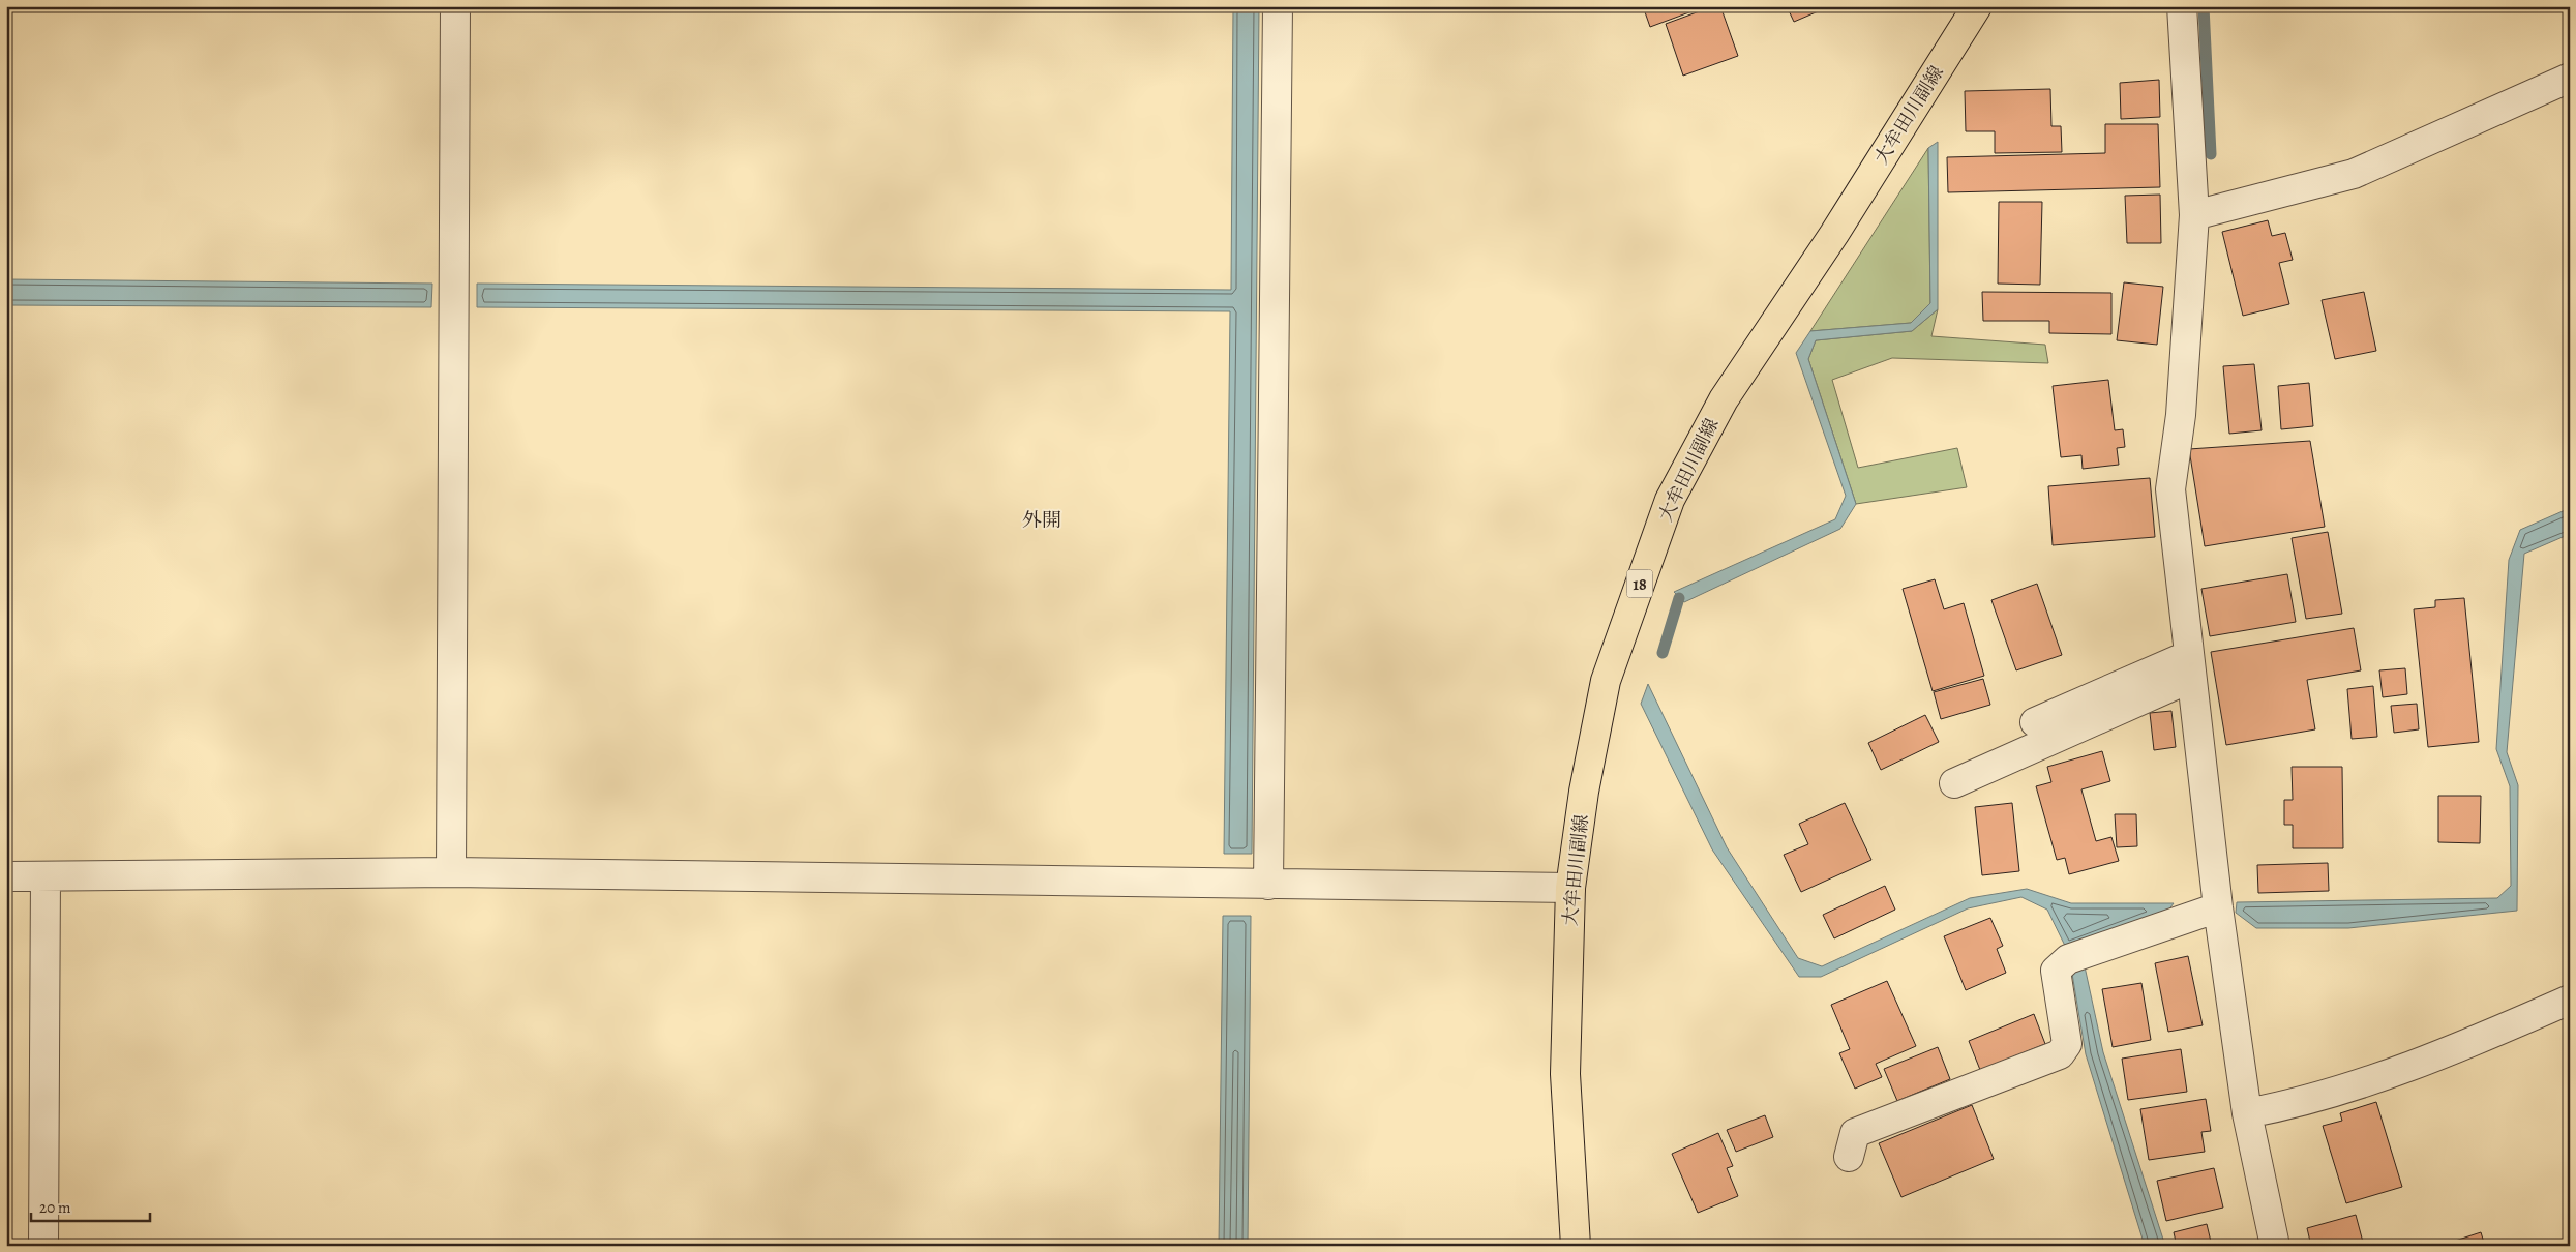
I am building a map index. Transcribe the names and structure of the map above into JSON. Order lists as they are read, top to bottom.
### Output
{
  "streets": {
    "main road": ["大牟田川副線", "18"]
  },
  "districts": ["外開"],
  "scale_bar": "20 m"
}
